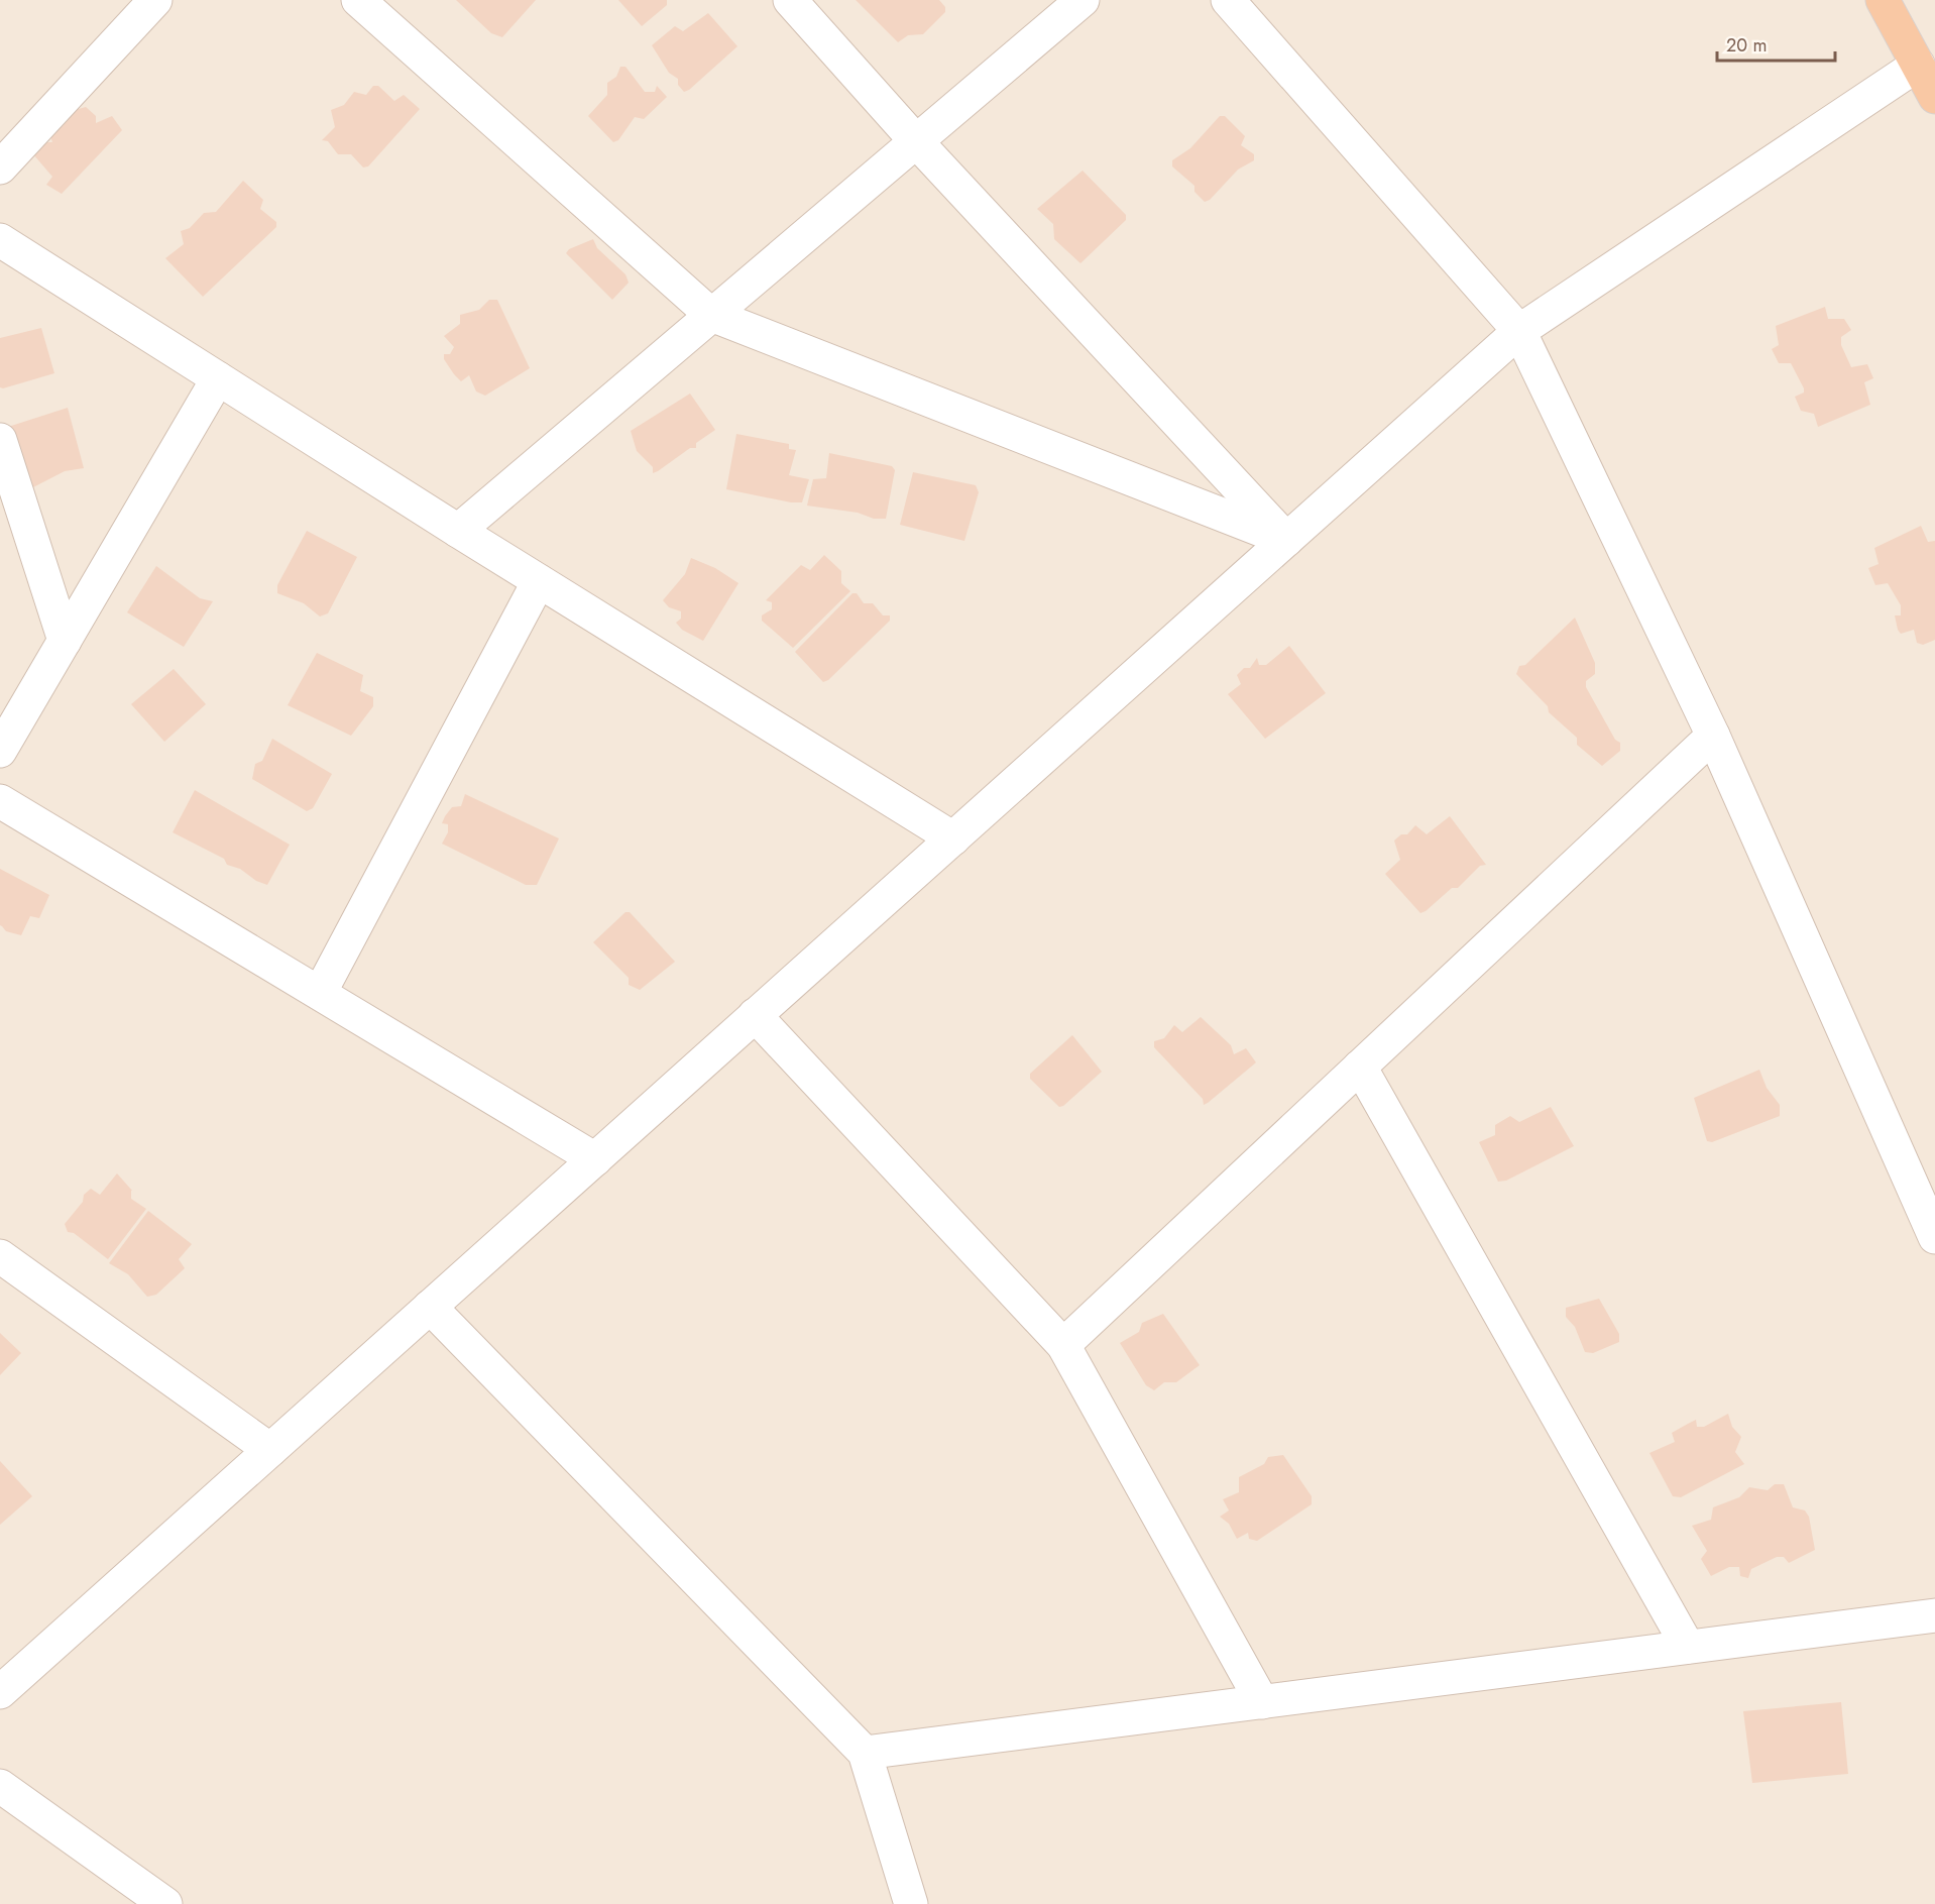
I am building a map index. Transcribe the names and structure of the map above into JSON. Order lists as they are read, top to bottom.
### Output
{
  "scale_bar": "20 m"
}
